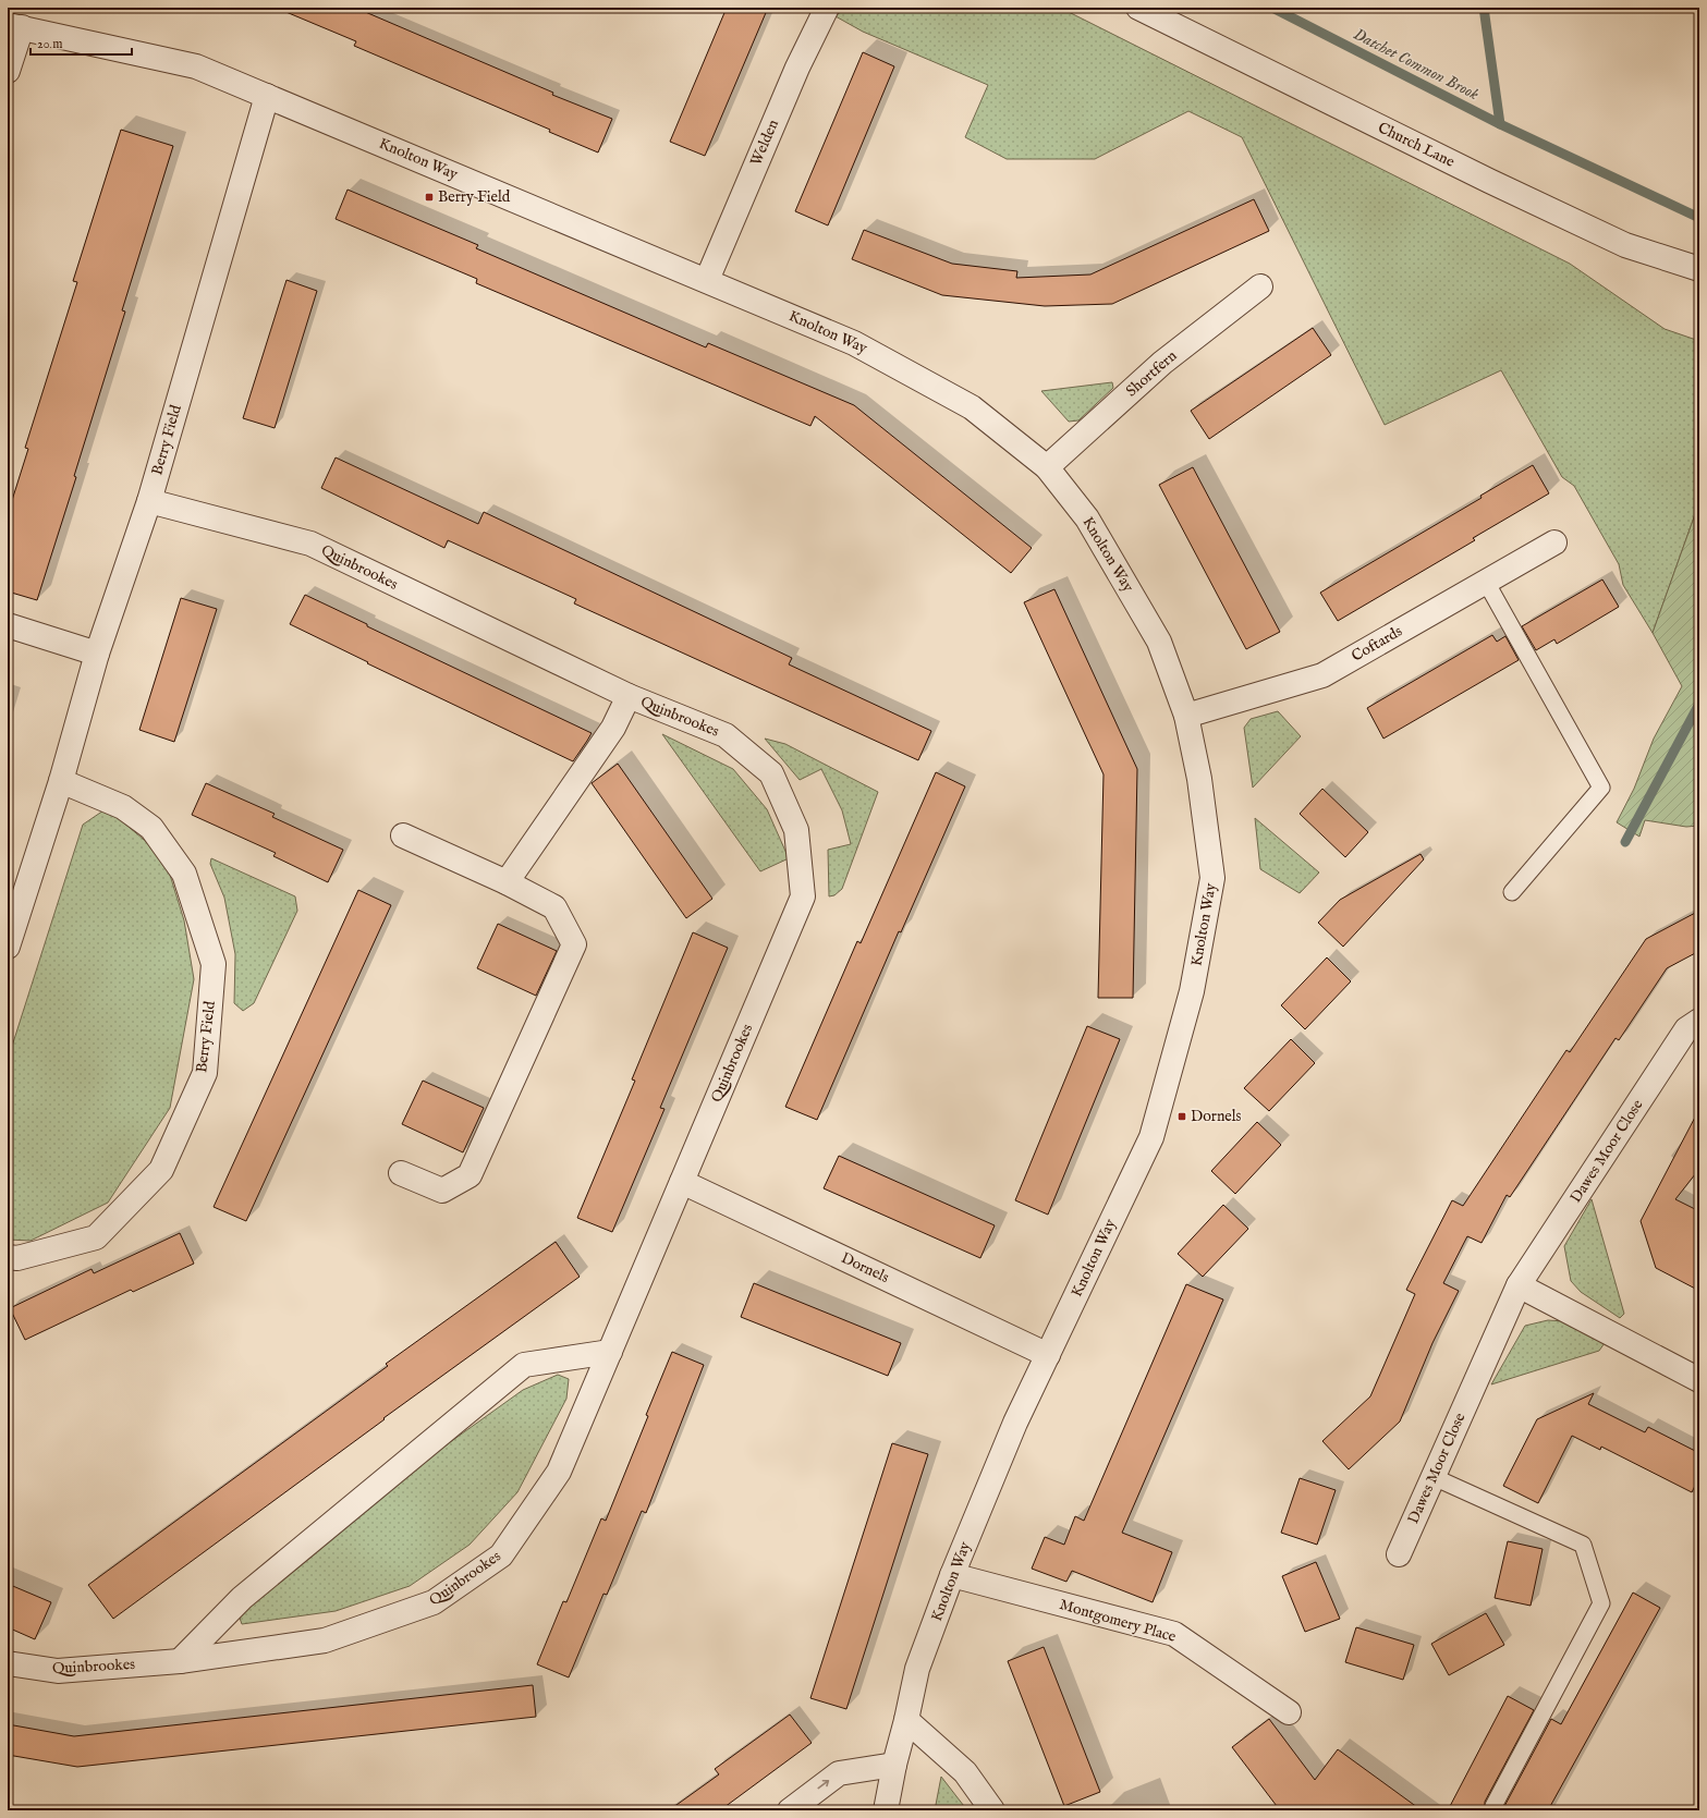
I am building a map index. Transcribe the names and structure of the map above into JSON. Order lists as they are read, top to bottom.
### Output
{
  "streets": {
    "street": [
      "Welden",
      "Church Lane",
      "Knolton Way",
      "Shortfern",
      "Berry Field",
      "Quinbrookes",
      "Coftards",
      "Dawes Moor Close",
      "Dornels",
      "Montgomery Place"
    ]
  },
  "crossings": [
    ["Welden", "Knolton Way"],
    ["Knolton Way", "Shortfern"],
    ["Knolton Way", "Berry Field"],
    ["Knolton Way", "Coftards"],
    ["Knolton Way", "Dornels"],
    ["Knolton Way", "Montgomery Place"],
    ["Berry Field", "Quinbrookes"],
    ["Quinbrookes", "Dornels"]
  ],
  "water": ["Datchet Common Brook"],
  "places": {
    "transit": ["Berry Field", "Dornels"]
  },
  "scale_bar": "20 m"
}
